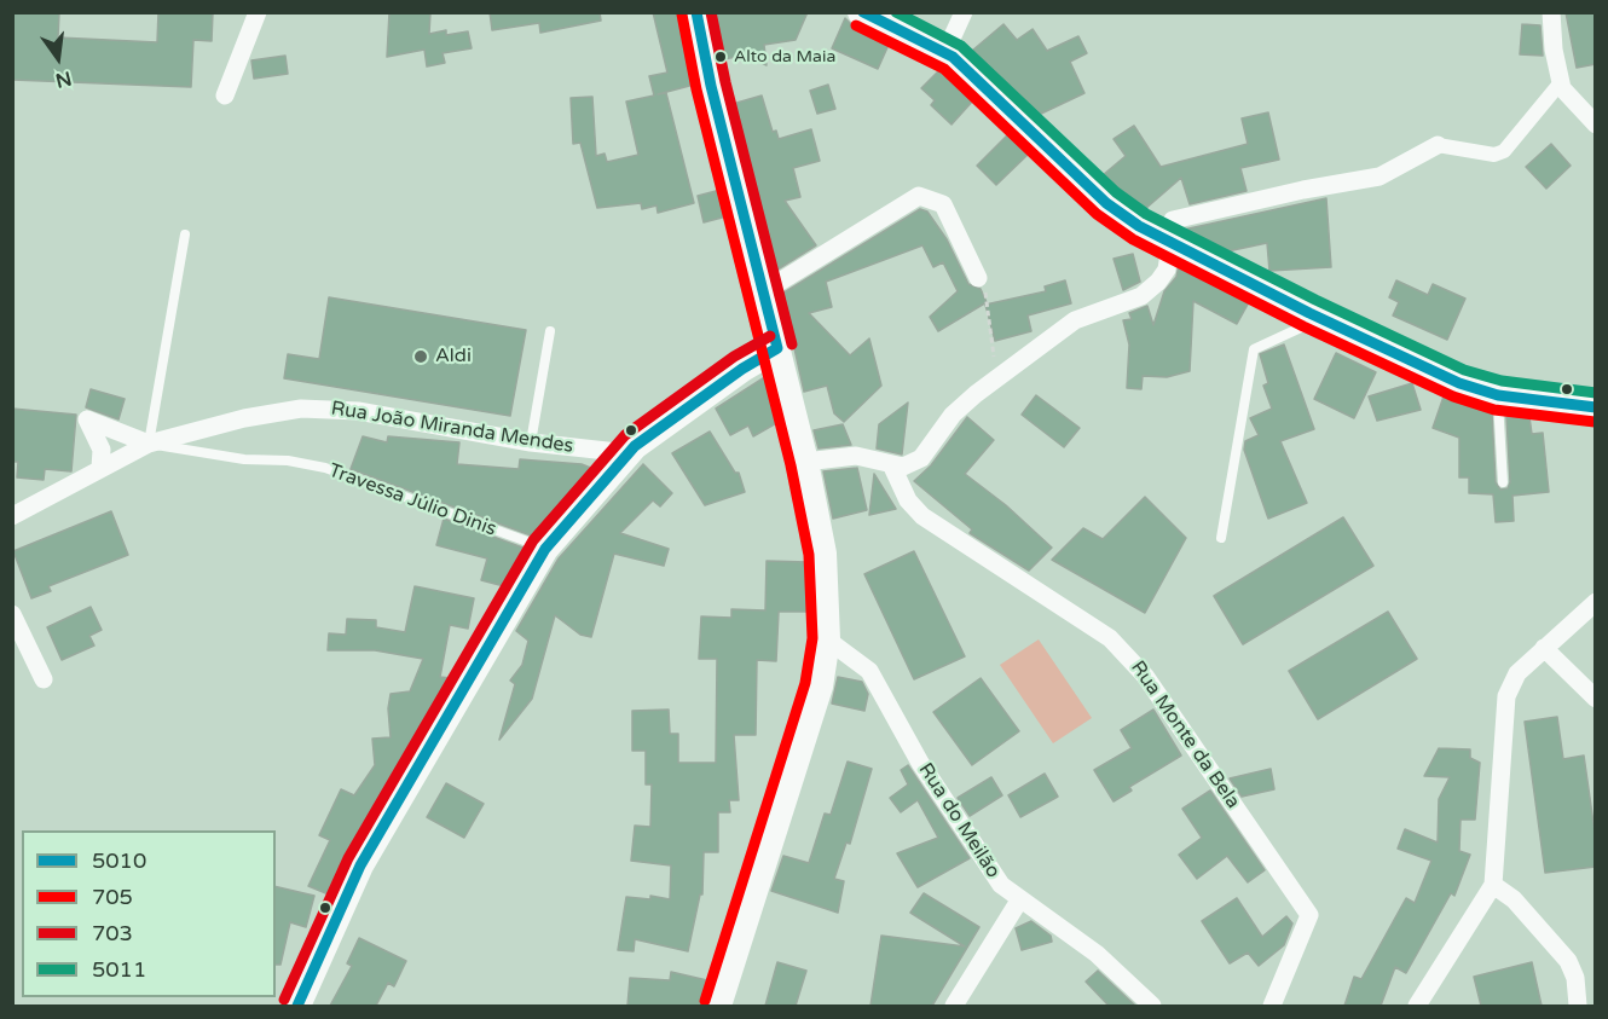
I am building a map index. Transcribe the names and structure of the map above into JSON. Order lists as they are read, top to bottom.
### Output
{
  "streets": {
    "street": [
      "Rua João Miranda Mendes",
      "Travessa Júlio Dinis",
      "Rua Monte da Bela",
      "Rua do Meilão"
    ]
  },
  "crossings": [
    ["Rua João Miranda Mendes", "Travessa Júlio Dinis"]
  ],
  "places": ["Alto da Maia", "Aldi"],
  "lines": [
    "transit line 5010",
    "transit line 703",
    "transit line 5011",
    "transit line 705"
  ],
  "legend": [
    "5010",
    "705",
    "703",
    "5011"
  ],
  "north": "bottom"
}
